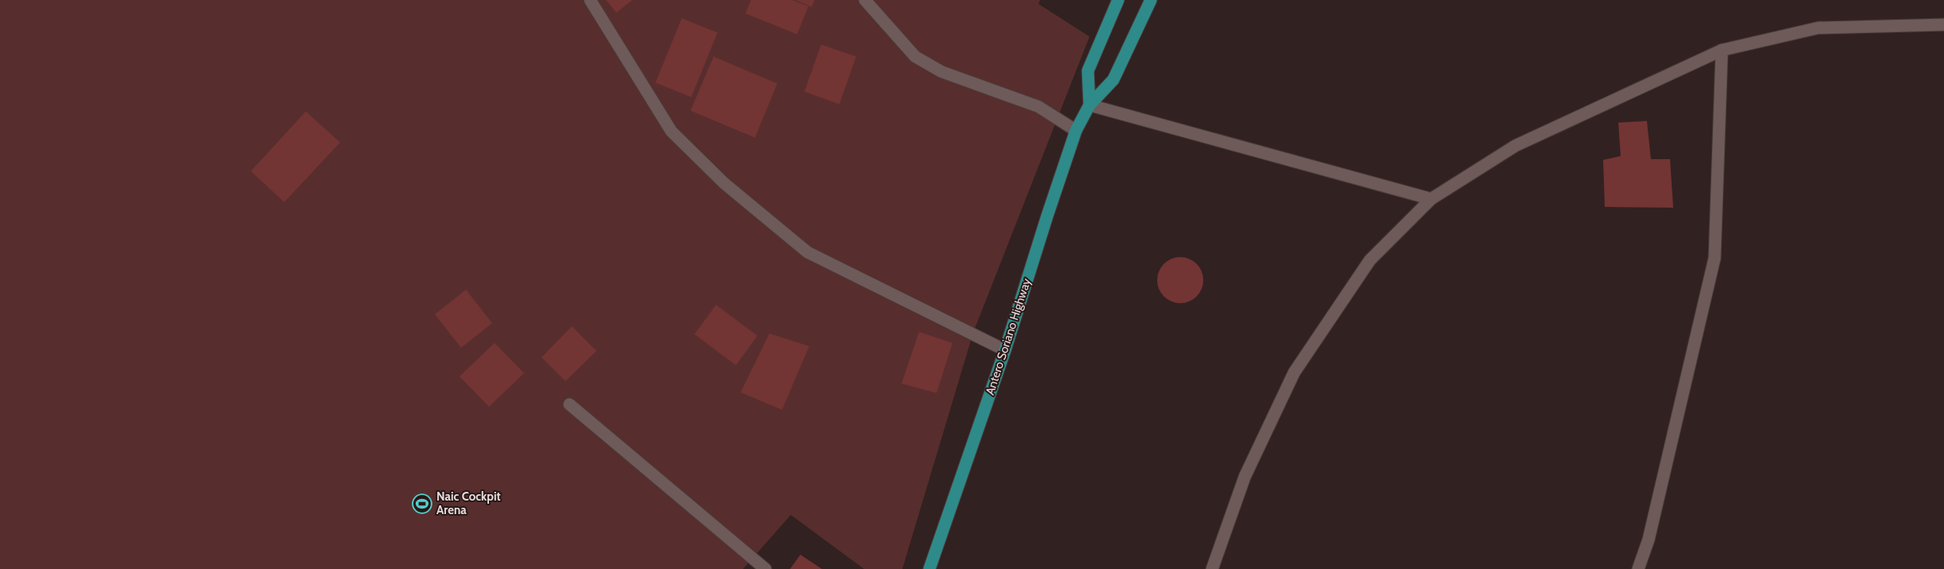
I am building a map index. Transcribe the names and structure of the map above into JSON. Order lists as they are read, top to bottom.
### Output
{
  "streets": {
    "main road": ["Antero Soriano Highway"]
  },
  "places": {
    "sports": ["Naic Cockpit Arena"]
  }
}
